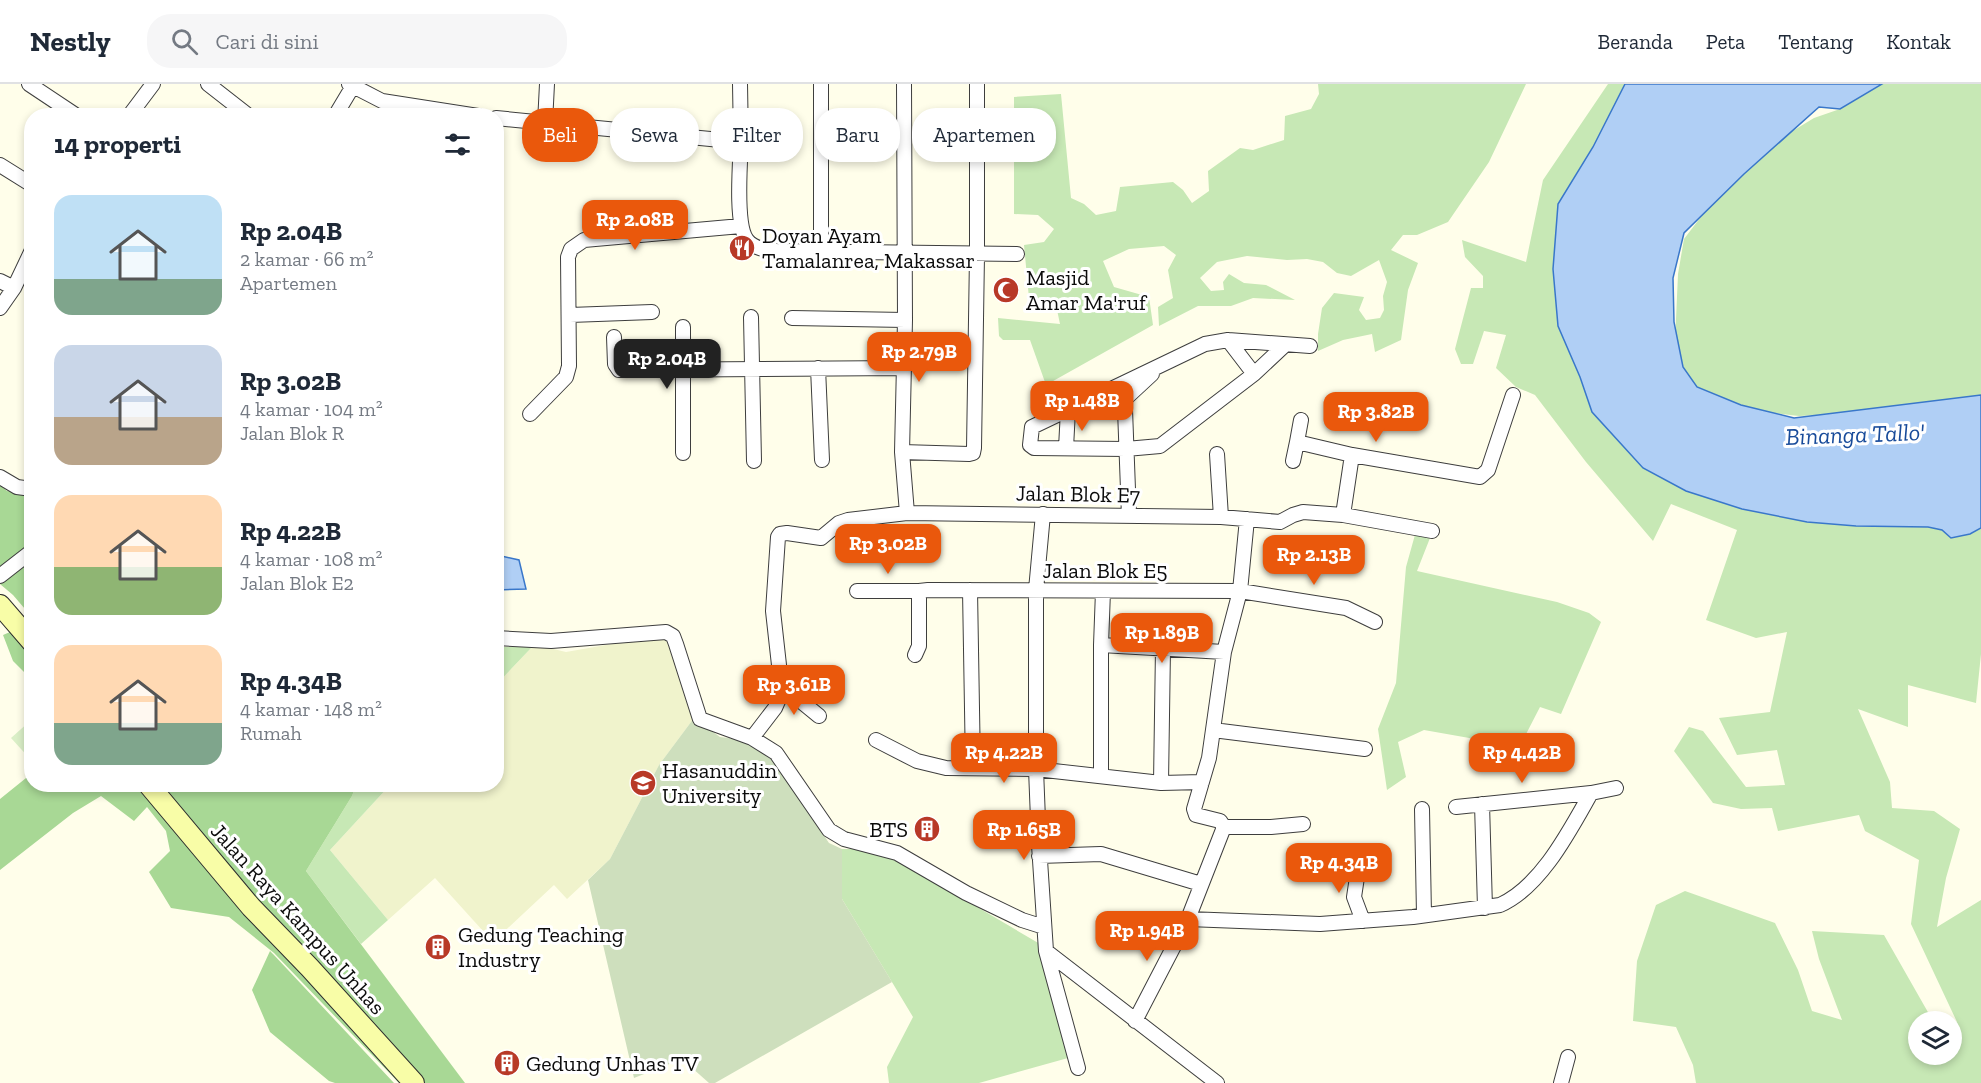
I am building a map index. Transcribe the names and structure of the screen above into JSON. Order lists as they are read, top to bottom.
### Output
{
  "streets": {
    "street": ["Jalan Blok E7", "Jalan Blok E5", "Jalan Raya Kampus Unhas"]
  },
  "water": ["Binanga Tallo'"],
  "places": {
    "restaurant": ["Doyan Ayam Tamalanrea, Makassar"],
    "mosque": ["Masjid Amar Ma'ruf"],
    "school or university": ["Hasanuddin University"],
    "building": ["BTS", "Gedung Teaching Industry", "Gedung Unhas TV"]
  },
  "page": {
    "header": "Nestly",
    "search": "Cari di sini",
    "nav": [
      "Beranda",
      "Peta",
      "Tentang",
      "Kontak"
    ],
    "chip": [
      "Beli",
      "Sewa",
      "Filter",
      "Baru",
      "Apartemen"
    ],
    "heading": "14 properti",
    "list": [
      {
        "name": "Rp 2.04B",
        "note": "2 kamar · 66 m² · Apartemen"
      },
      {
        "name": "Rp 3.02B",
        "note": "4 kamar · 104 m² · Jalan Blok R"
      },
      {
        "name": "Rp 4.22B",
        "note": "4 kamar · 108 m² · Jalan Blok E2"
      },
      {
        "name": "Rp 4.34B",
        "note": "4 kamar · 148 m² · Rumah"
      }
    ],
    "price": [
      "Rp 2.08B",
      "Rp 2.79B",
      "Rp 2.04B",
      "Rp 1.48B",
      "Rp 3.82B",
      "Rp 3.02B",
      "Rp 2.13B",
      "Rp 1.89B",
      "Rp 3.61B",
      "Rp 4.22B",
      "Rp 4.42B",
      "Rp 1.65B",
      "Rp 4.34B",
      "Rp 1.94B"
    ]
  }
}
